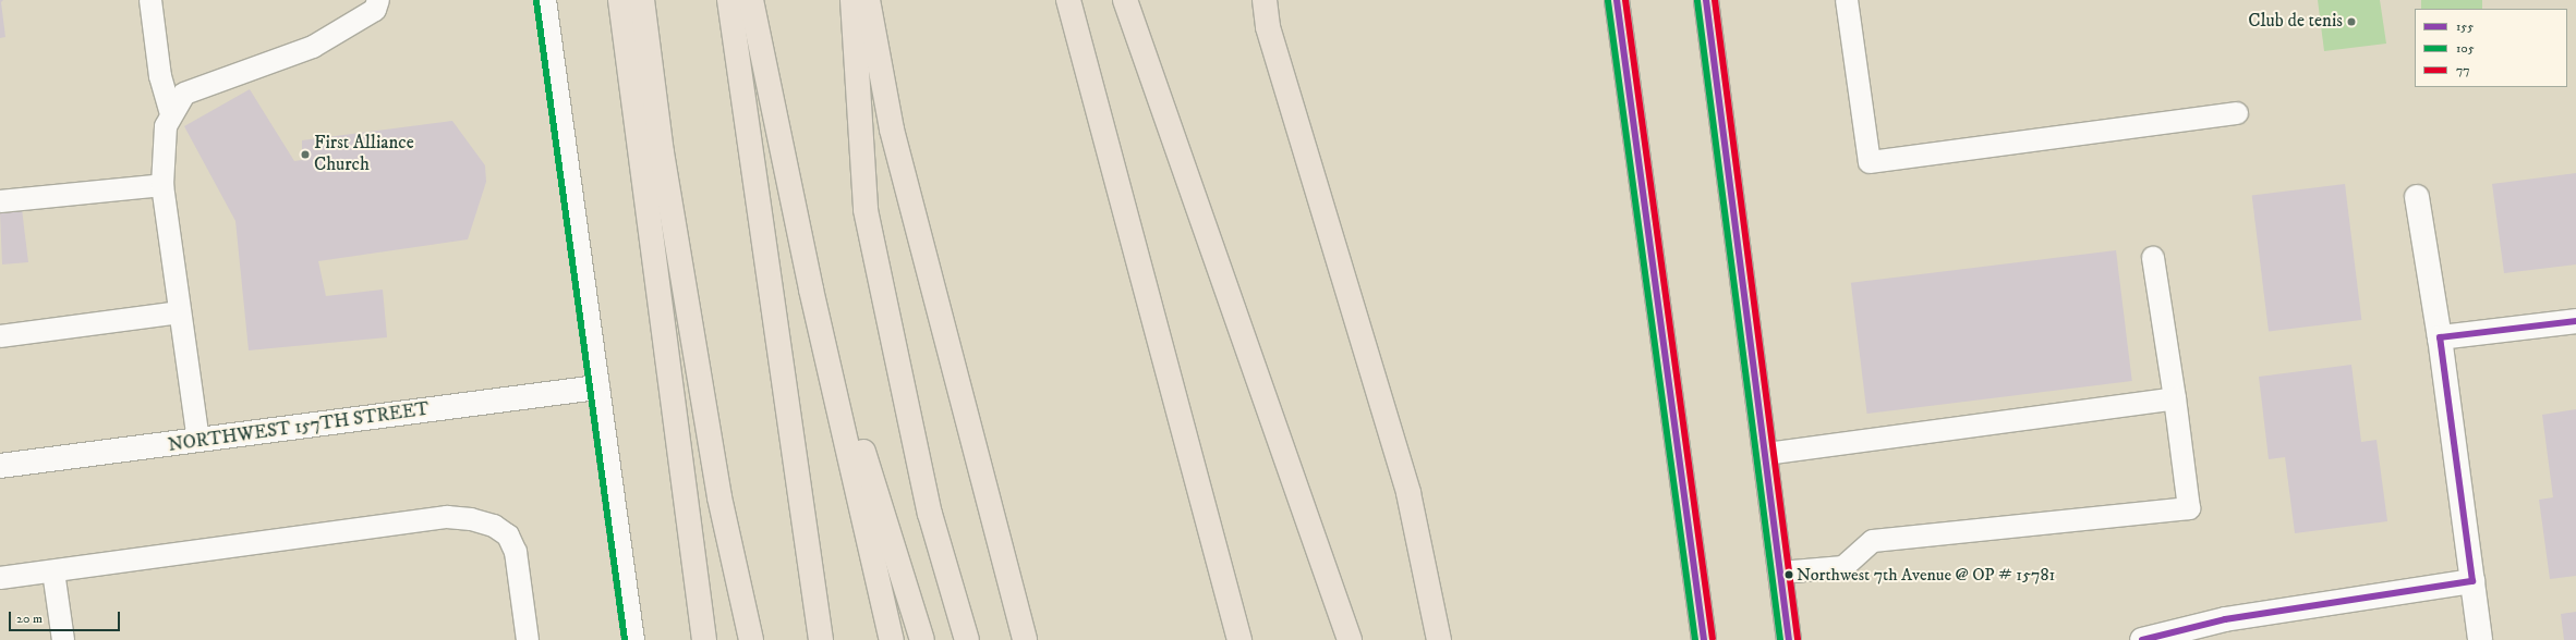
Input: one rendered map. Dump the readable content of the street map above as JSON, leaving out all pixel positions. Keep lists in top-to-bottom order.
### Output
{
  "streets": {
    "street": ["NORTHWEST 157TH STREET"]
  },
  "places": ["Club de tenis", "First Alliance Church", "Northwest 7th Avenue @ OP # 15781"],
  "lines": ["transit line 155", "transit line 77", "transit line 105"],
  "legend": ["155", "105", "77"],
  "scale_bar": "20 m"
}
